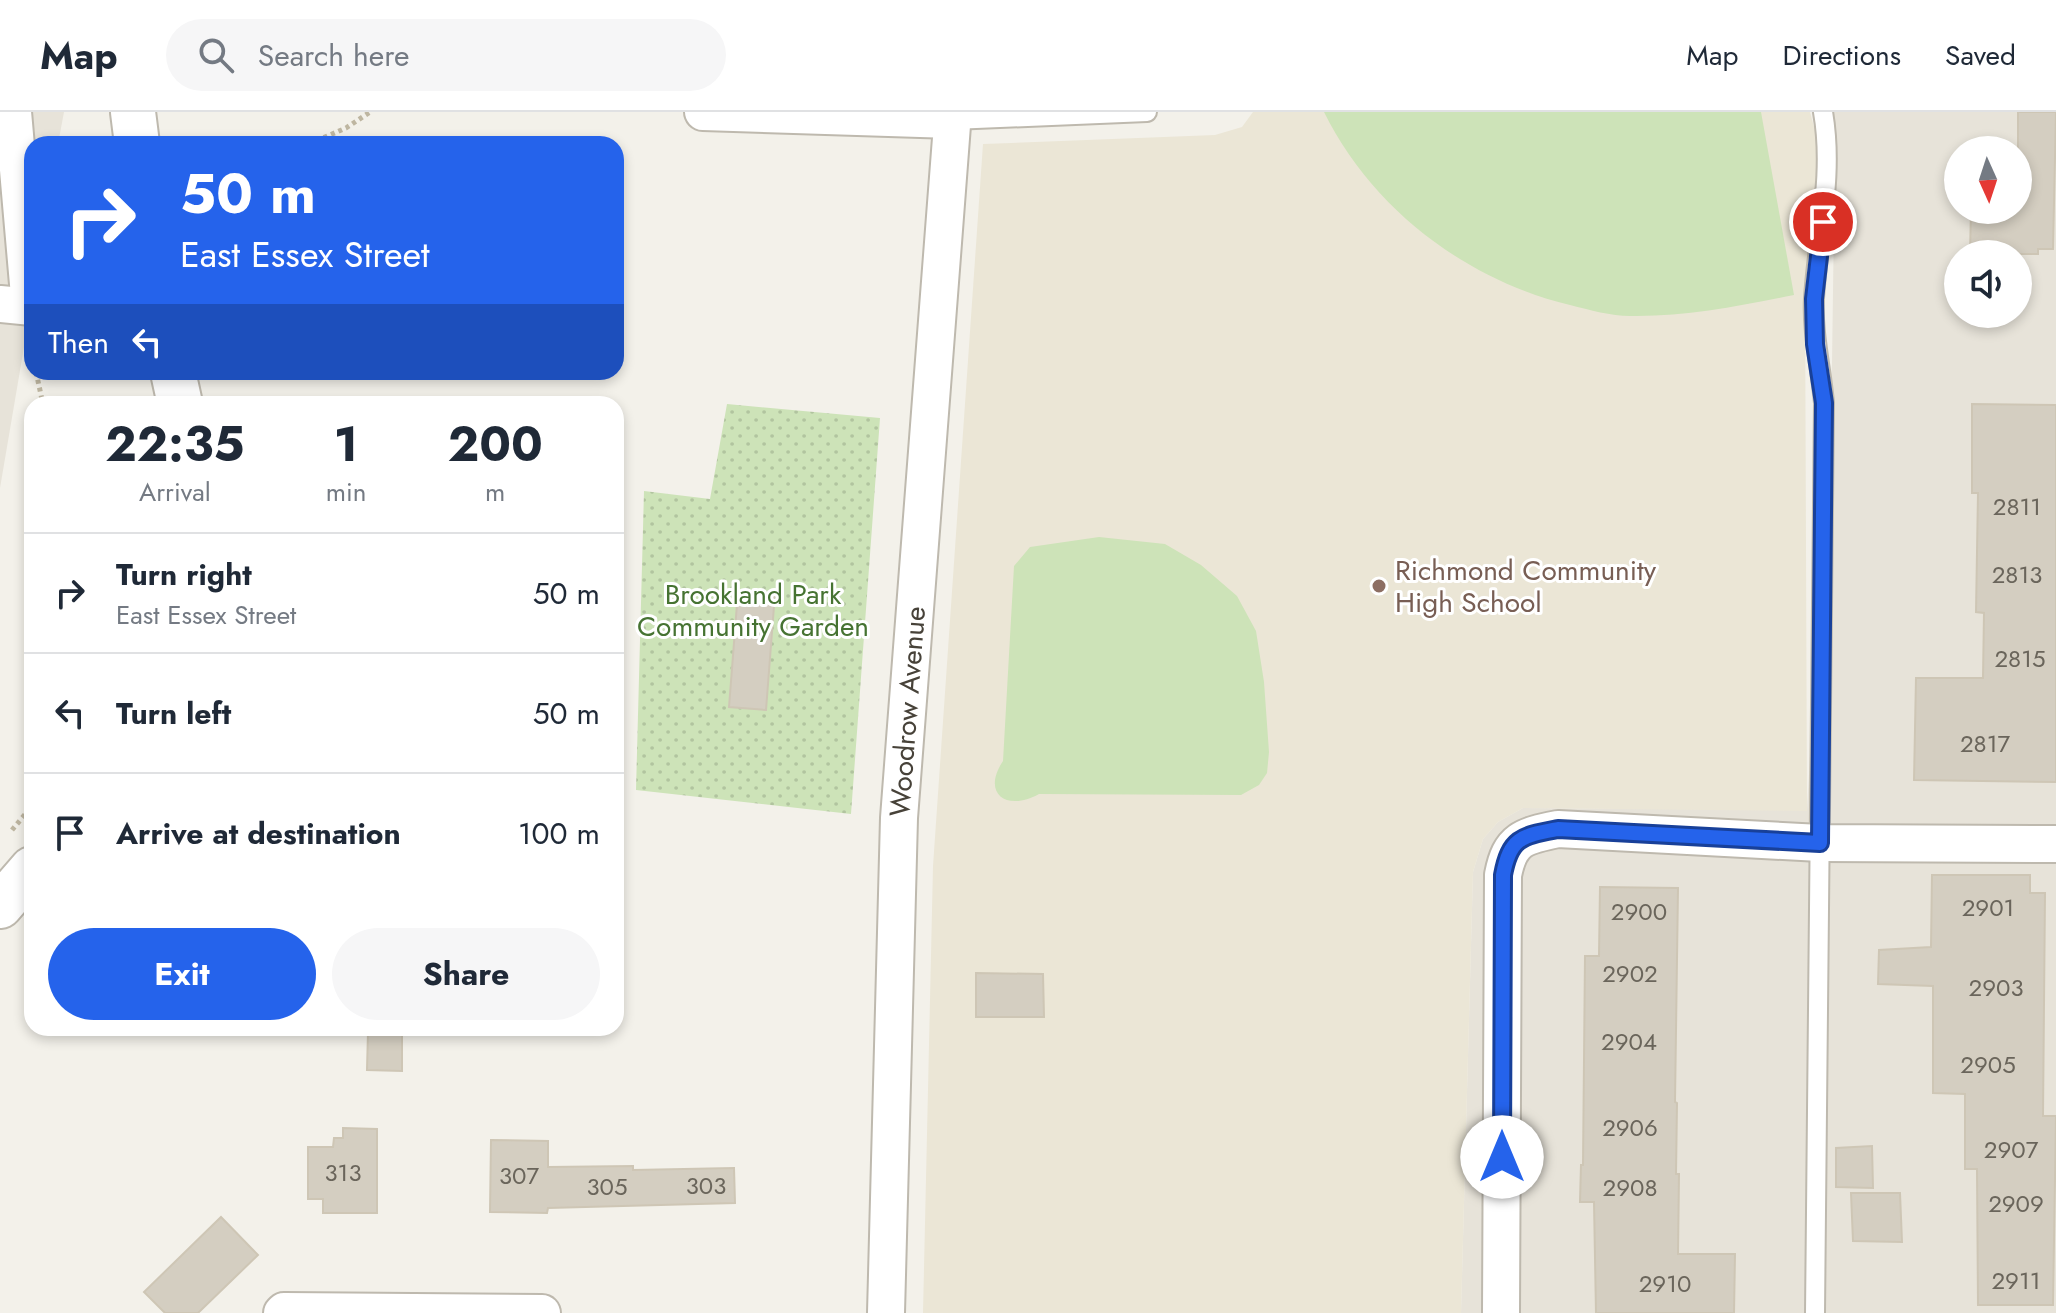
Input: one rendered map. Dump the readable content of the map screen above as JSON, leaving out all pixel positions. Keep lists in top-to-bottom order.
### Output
{
  "streets": {
    "street": ["Woodrow Avenue"]
  },
  "parks": ["Brookland Park Community Garden"],
  "places": ["Richmond Community High School"],
  "house_numbers": [
    "2811",
    "2813",
    "2815",
    "2817",
    "2901",
    "2900",
    "2902",
    "2903",
    "2904",
    "2905",
    "2906",
    "2907",
    "313",
    "307",
    "303",
    "305",
    "2908",
    "2909",
    "2911",
    "2910"
  ],
  "north": "bottom",
  "page": {
    "header": "Map",
    "search": "Search here",
    "nav": ["Map", "Directions", "Saved"],
    "turn": ["50 m", "East Essex Street"],
    "then": "Then",
    "eta": [
      "22:35",
      "Arrival",
      "1",
      "min",
      "200",
      "m"
    ],
    "list": [
      {
        "name": "Turn right",
        "note": "East Essex Street",
        "value": "50 m"
      },
      {
        "name": "Turn left",
        "value": "50 m"
      },
      {
        "name": "Arrive at destination",
        "value": "100 m"
      }
    ],
    "buttons": ["Exit", "Share"]
  }
}
